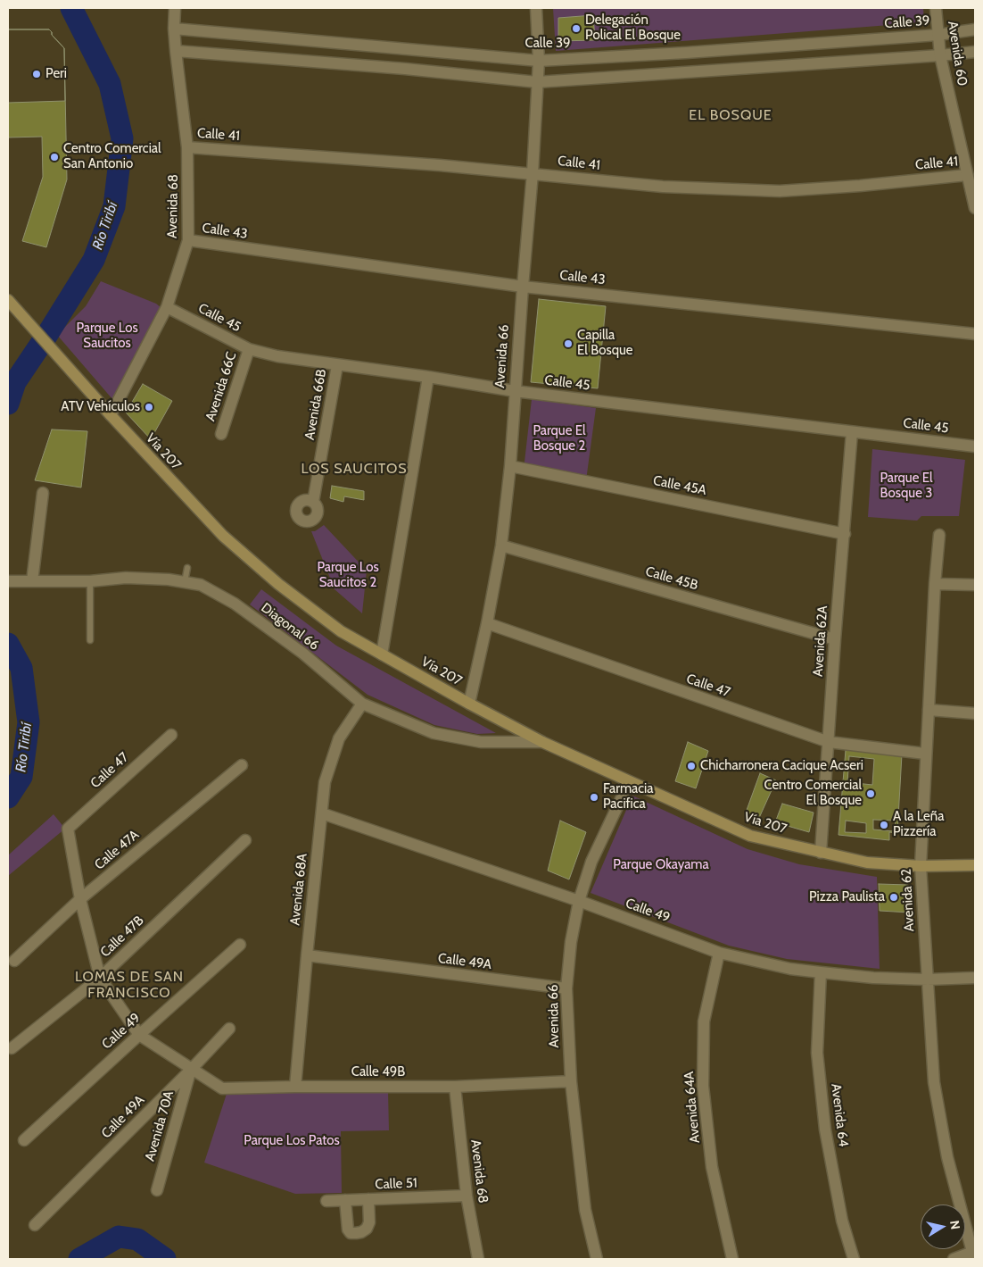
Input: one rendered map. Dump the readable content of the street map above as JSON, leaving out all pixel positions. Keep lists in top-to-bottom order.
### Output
{
  "streets": {
    "main road": ["Vía 207"],
    "street": [
      "Calle 39",
      "Avenida 60",
      "Calle 41",
      "Avenida 68",
      "Calle 43",
      "Calle 45",
      "Avenida 66",
      "Avenida 66C",
      "Avenida 66B",
      "Calle 45A",
      "Calle 45B",
      "Diagonal 66",
      "Avenida 62A",
      "Calle 47",
      "Calle 47A",
      "Avenida 68A",
      "Avenida 62",
      "Calle 49",
      "Calle 47B",
      "Calle 49A",
      "Calle 49B",
      "Avenida 64A",
      "Avenida 64",
      "Avenida 70A",
      "Calle 51"
    ]
  },
  "crossings": [
    ["Calle 39", "Avenida 60"],
    ["Calle 39", "Avenida 68"],
    ["Calle 39", "Avenida 66"],
    ["Avenida 60", "Calle 41"],
    ["Calle 41", "Avenida 68"],
    ["Calle 41", "Avenida 66"],
    ["Avenida 68", "Calle 43"],
    ["Avenida 68", "Calle 45"],
    ["Avenida 68", "Vía 207"],
    ["Avenida 68", "Calle 49B"],
    ["Avenida 68", "Calle 51"],
    ["Calle 43", "Avenida 66"],
    ["Calle 45", "Avenida 66"],
    ["Calle 45", "Avenida 66C"],
    ["Calle 45", "Avenida 66B"],
    ["Calle 45", "Avenida 62A"],
    ["Avenida 66", "Vía 207"],
    ["Avenida 66", "Calle 45A"],
    ["Avenida 66", "Calle 45B"],
    ["Avenida 66", "Calle 47"],
    ["Avenida 66", "Calle 49"],
    ["Avenida 66", "Calle 49A"],
    ["Avenida 66", "Calle 49B"],
    ["Vía 207", "Diagonal 66"],
    ["Vía 207", "Avenida 62A"],
    ["Vía 207", "Avenida 62"],
    ["Calle 45A", "Avenida 62A"],
    ["Calle 45B", "Avenida 62A"],
    ["Diagonal 66", "Avenida 68A"],
    ["Avenida 62A", "Calle 47"],
    ["Calle 47", "Calle 47A"],
    ["Calle 47", "Avenida 62"],
    ["Avenida 68A", "Calle 49"],
    ["Avenida 68A", "Calle 49A"],
    ["Avenida 68A", "Calle 49B"],
    ["Avenida 62", "Calle 49"],
    ["Calle 49", "Calle 49B"],
    ["Calle 49", "Avenida 64A"],
    ["Calle 49", "Avenida 64"],
    ["Calle 49A", "Calle 49B"],
    ["Calle 49A", "Avenida 70A"],
    ["Calle 49B", "Avenida 70A"]
  ],
  "districts": ["EL BOSQUE", "LOS SAUCITOS", "LOMAS DE SAN FRANCISCO"],
  "water": ["Río Tiribí"],
  "parks": [
    "Parque Los Saucitos",
    "Parque El Bosque 2",
    "Parque El Bosque 3",
    "Parque Los Saucitos 2",
    "Parque Okayama",
    "Parque Los Patos"
  ],
  "places": [
    "Delegación Polical El Bosque",
    "Peri",
    "Centro Comercial San Antonio",
    "Capilla El Bosque",
    "ATV Vehículos",
    "Chicharronera Cacique Acseri",
    "Centro Comercial El Bosque",
    "Farmacia Pacifica",
    "A la Leña Pizzería",
    "Pizza Paulista"
  ],
  "north": "right"
}
